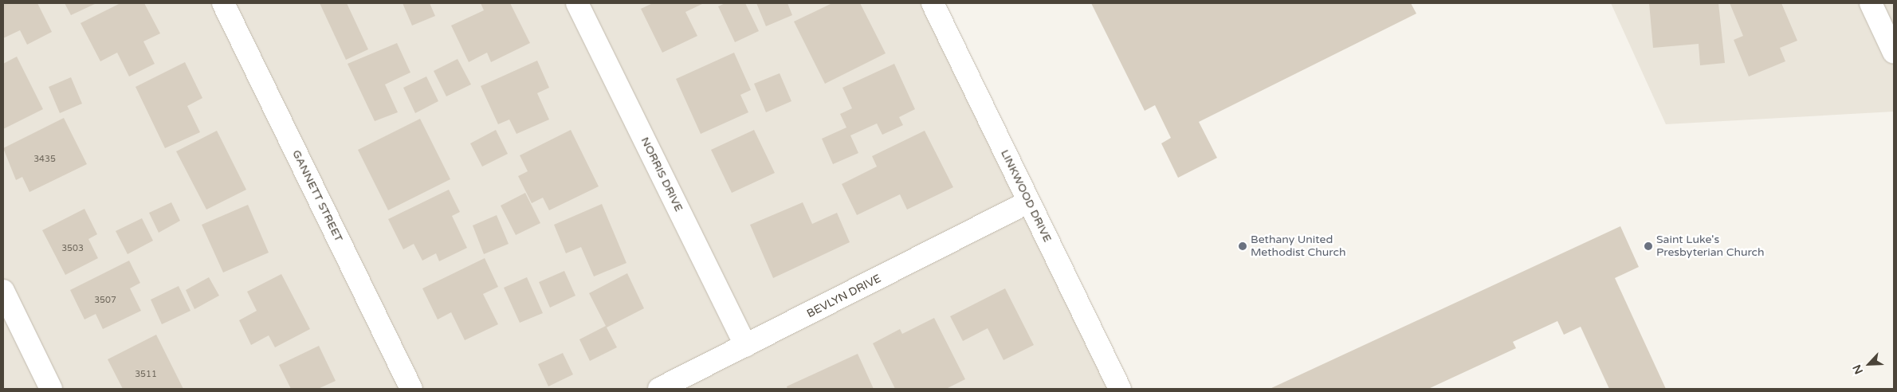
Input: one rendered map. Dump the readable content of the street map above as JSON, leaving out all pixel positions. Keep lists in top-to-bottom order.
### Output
{
  "streets": {
    "street": [
      "NORRIS DRIVE",
      "GANNETT STREET",
      "LINKWOOD DRIVE",
      "BEVLYN DRIVE"
    ]
  },
  "crossings": [
    ["NORRIS DRIVE", "BEVLYN DRIVE"],
    ["LINKWOOD DRIVE", "BEVLYN DRIVE"]
  ],
  "places": ["Bethany United Methodist Church", "Saint Luke's Presbyterian Church"],
  "house_numbers": [
    "3435",
    "3503",
    "3507",
    "3511"
  ],
  "north": "bottom left"
}
